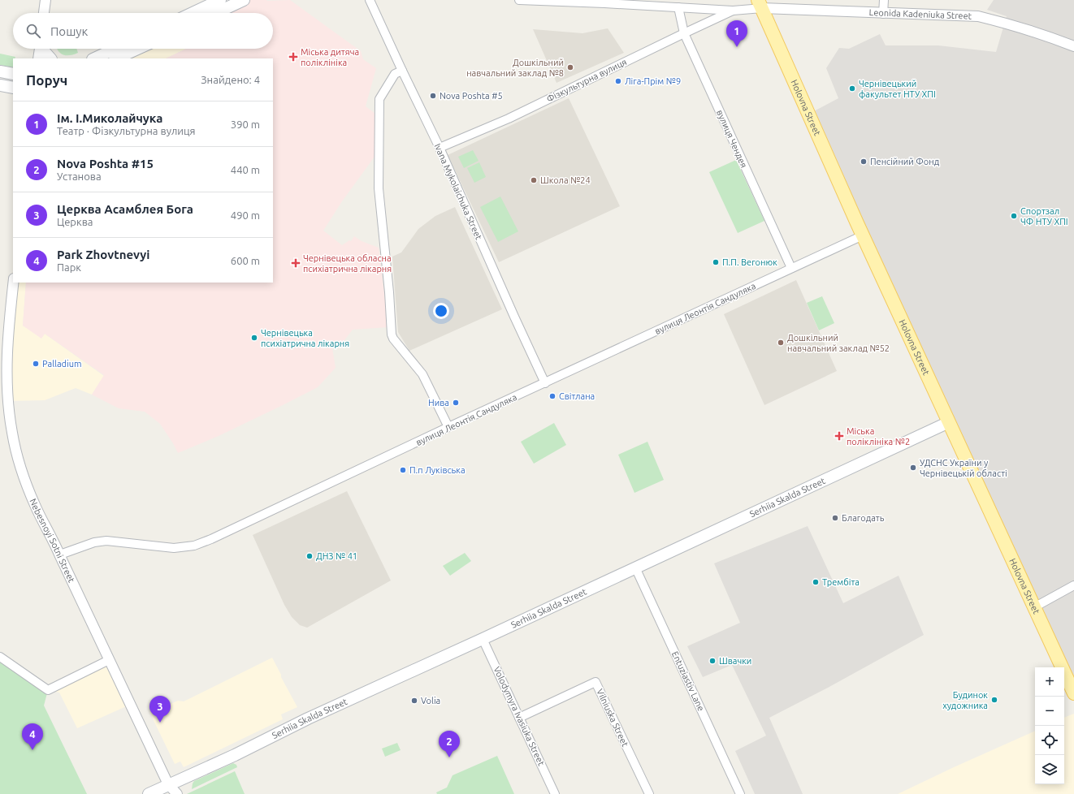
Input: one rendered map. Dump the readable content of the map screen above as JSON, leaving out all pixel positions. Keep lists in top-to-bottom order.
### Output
{
  "streets": {
    "main road": ["Holovna Street", "Serhiia Skalda Street"],
    "street": [
      "Leonida Kadeniuka Street",
      "Фізкультурна вулиця",
      "вулиця Чендея",
      "Ivana Mykolaichuka Street",
      "вулиця Леонтія Сандуляка",
      "Nebesnoyi Sotni Street",
      "Entuziastiv Lane",
      "Volodymyra Ivasiuka Street",
      "Vilniuska Street"
    ]
  },
  "crossings": [
    ["Leonida Kadeniuka Street", "Holovna Street"],
    ["Фізкультурна вулиця", "вулиця Чендея"],
    ["Фізкультурна вулиця", "Ivana Mykolaichuka Street"],
    ["Holovna Street", "вулиця Леонтія Сандуляка"],
    ["Holovna Street", "Serhiia Skalda Street"],
    ["вулиця Чендея", "вулиця Леонтія Сандуляка"],
    ["Ivana Mykolaichuka Street", "вулиця Леонтія Сандуляка"],
    ["вулиця Леонтія Сандуляка", "Nebesnoyi Sotni Street"],
    ["Serhiia Skalda Street", "Nebesnoyi Sotni Street"],
    ["Serhiia Skalda Street", "Entuziastiv Lane"],
    ["Serhiia Skalda Street", "Volodymyra Ivasiuka Street"],
    ["Volodymyra Ivasiuka Street", "Vilniuska Street"]
  ],
  "places": {
    "health": ["Міська дитяча поліклініка", "Чернівецька обласна психіатрична лікарня", "Міська поліклініка №2"],
    "other": [
      "Дошкільний навчальний заклад №8",
      "Ліга-Прім №9",
      "Чернівецький факультет НТУ ХПІ",
      "Nova Poshta #5",
      "Пенсійний Фонд",
      "Школа №24",
      "Спортзал ЧФ НТУ ХПІ",
      "П.П. Вегонюк",
      "Чернівецька психіатрична лікарня",
      "Дошкільний навчальний заклад №52",
      "Palladium",
      "Світлана",
      "Нива",
      "УДСНС України у Чернівецькій області",
      "П.п Луківська",
      "Благодать",
      "ДНЗ № 41",
      "Трембіта",
      "Швачки",
      "Будинок художника",
      "Volia"
    ]
  },
  "page": {
    "search": "Пошук",
    "pins": [
      "1",
      "3",
      "4",
      "2"
    ],
    "heading": ["Поруч", "Знайдено: 4"],
    "list": [
      {
        "mark": "1",
        "name": "Ім. І.Миколайчука",
        "note": "Театр · Фізкультурна вулиця",
        "value": "390 m"
      },
      {
        "mark": "2",
        "name": "Nova Poshta #15",
        "note": "Установа",
        "value": "440 m"
      },
      {
        "mark": "3",
        "name": "Церква Асамблея Бога",
        "note": "Церква",
        "value": "490 m"
      },
      {
        "mark": "4",
        "name": "Park Zhovtnevyi",
        "note": "Парк",
        "value": "600 m"
      }
    ],
    "map_buttons": ["+", "−"]
  }
}
